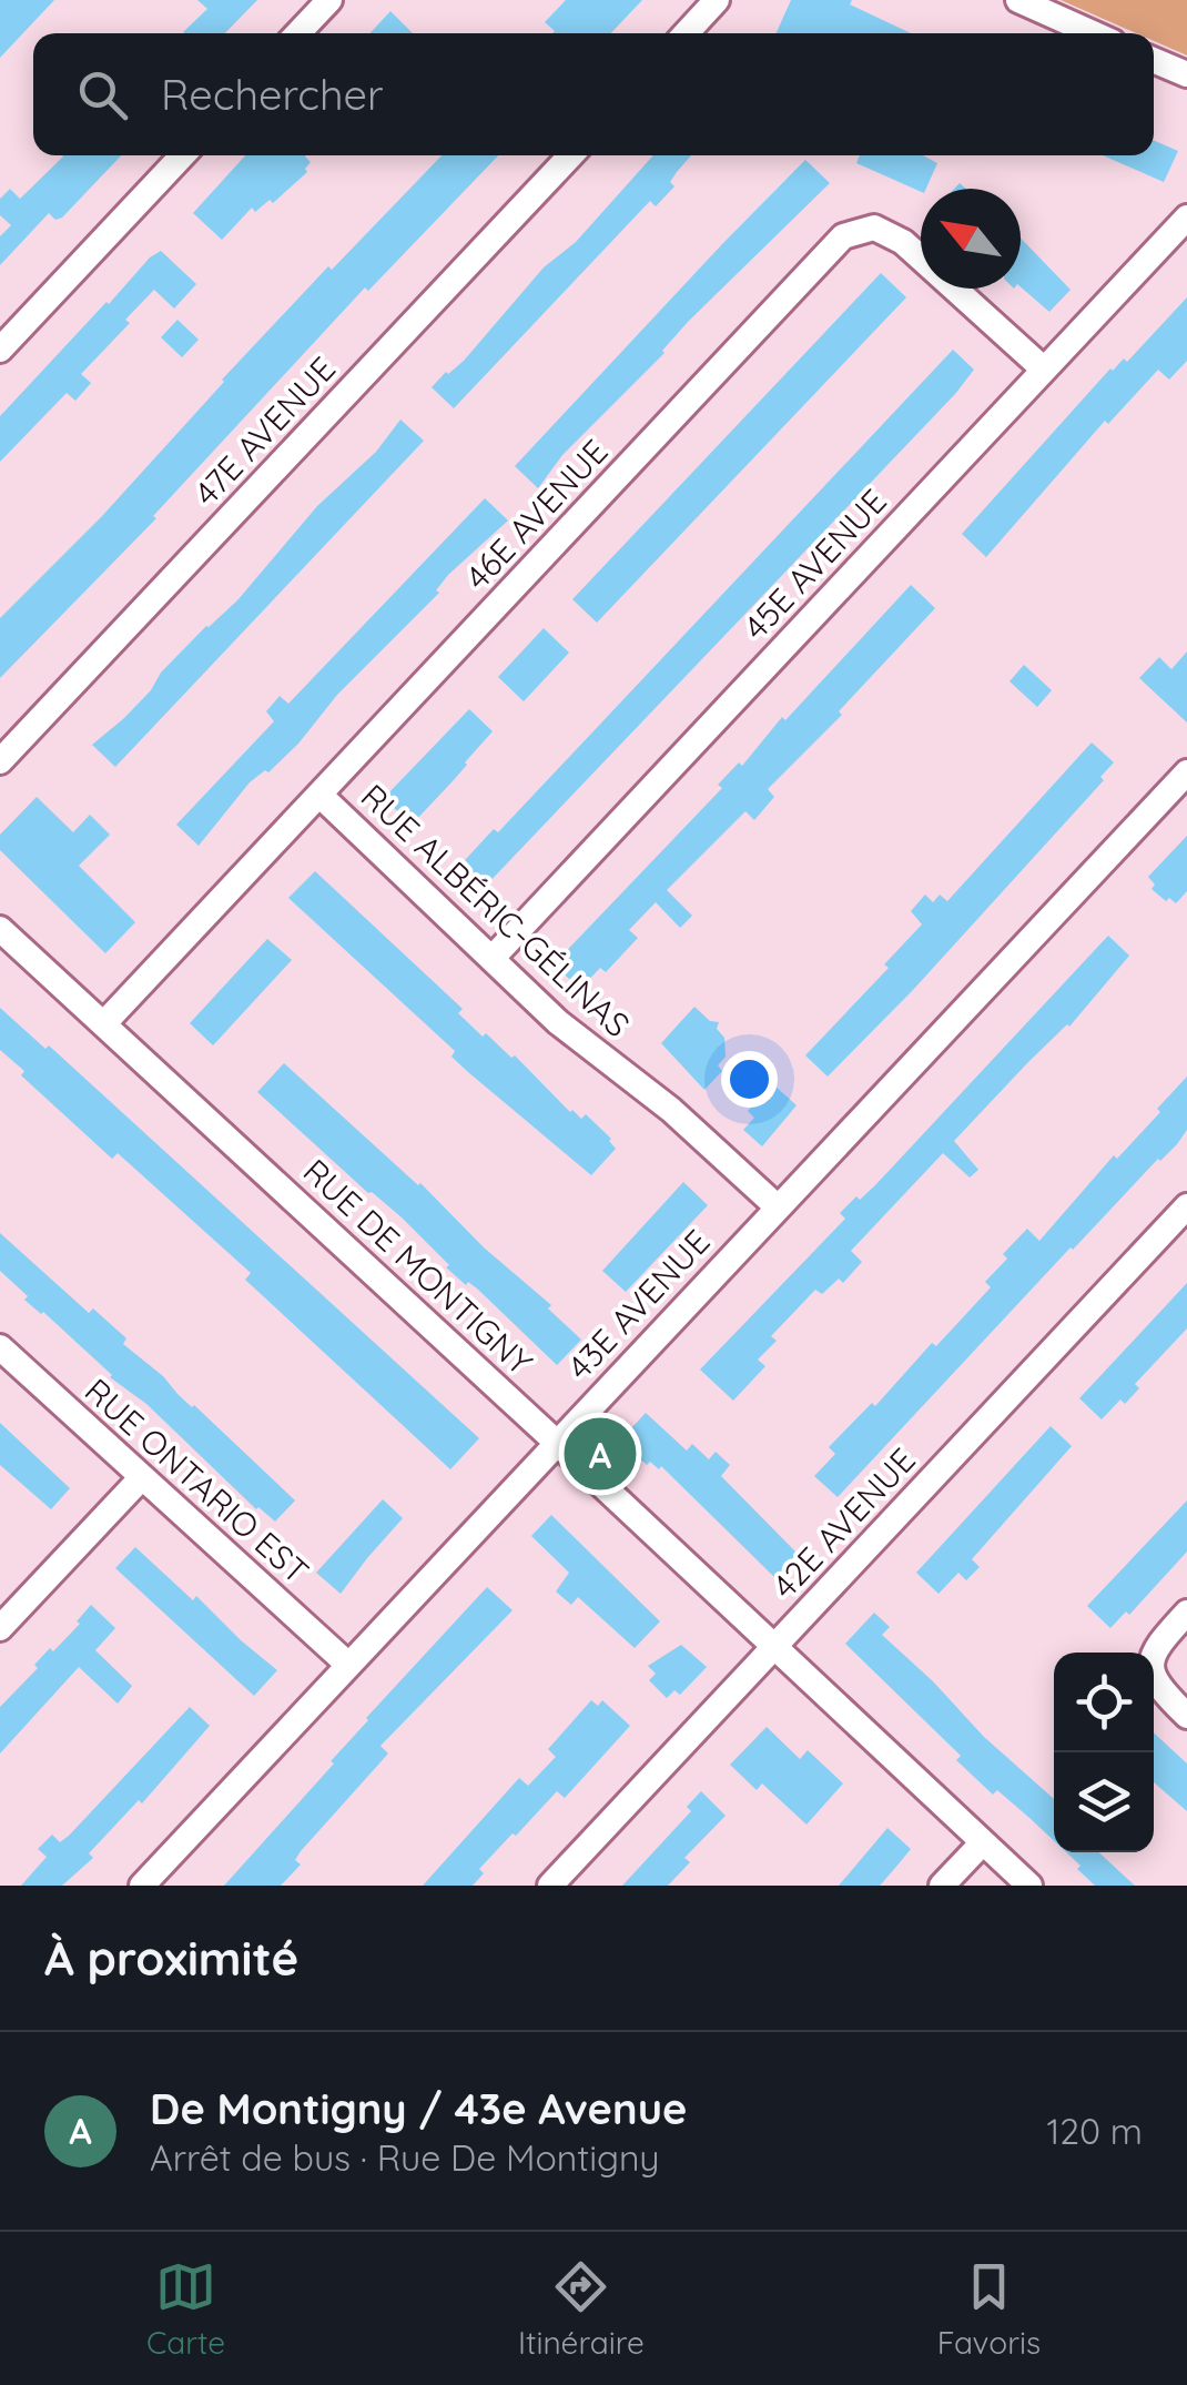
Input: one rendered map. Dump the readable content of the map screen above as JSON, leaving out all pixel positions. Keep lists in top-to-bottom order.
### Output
{
  "streets": {
    "street": [
      "47E AVENUE",
      "46E AVENUE",
      "45E AVENUE",
      "RUE ALBÉRIC-GÉLINAS",
      "RUE DE MONTIGNY",
      "43E AVENUE",
      "RUE ONTARIO EST",
      "42E AVENUE"
    ]
  },
  "crossings": [
    ["46E AVENUE", "45E AVENUE"],
    ["46E AVENUE", "RUE ALBÉRIC-GÉLINAS"],
    ["46E AVENUE", "RUE DE MONTIGNY"],
    ["45E AVENUE", "RUE ALBÉRIC-GÉLINAS"],
    ["RUE ALBÉRIC-GÉLINAS", "43E AVENUE"],
    ["RUE DE MONTIGNY", "43E AVENUE"],
    ["RUE DE MONTIGNY", "42E AVENUE"],
    ["43E AVENUE", "RUE ONTARIO EST"]
  ],
  "north": "top left",
  "page": {
    "search": "Rechercher",
    "pins": "A",
    "heading": "À proximité",
    "list": [
      {
        "mark": "A",
        "name": "De Montigny / 43e Avenue",
        "note": "Arrêt de bus · Rue De Montigny",
        "value": "120 m"
      }
    ],
    "nav": ["Carte", "Itinéraire", "Favoris"]
  }
}
